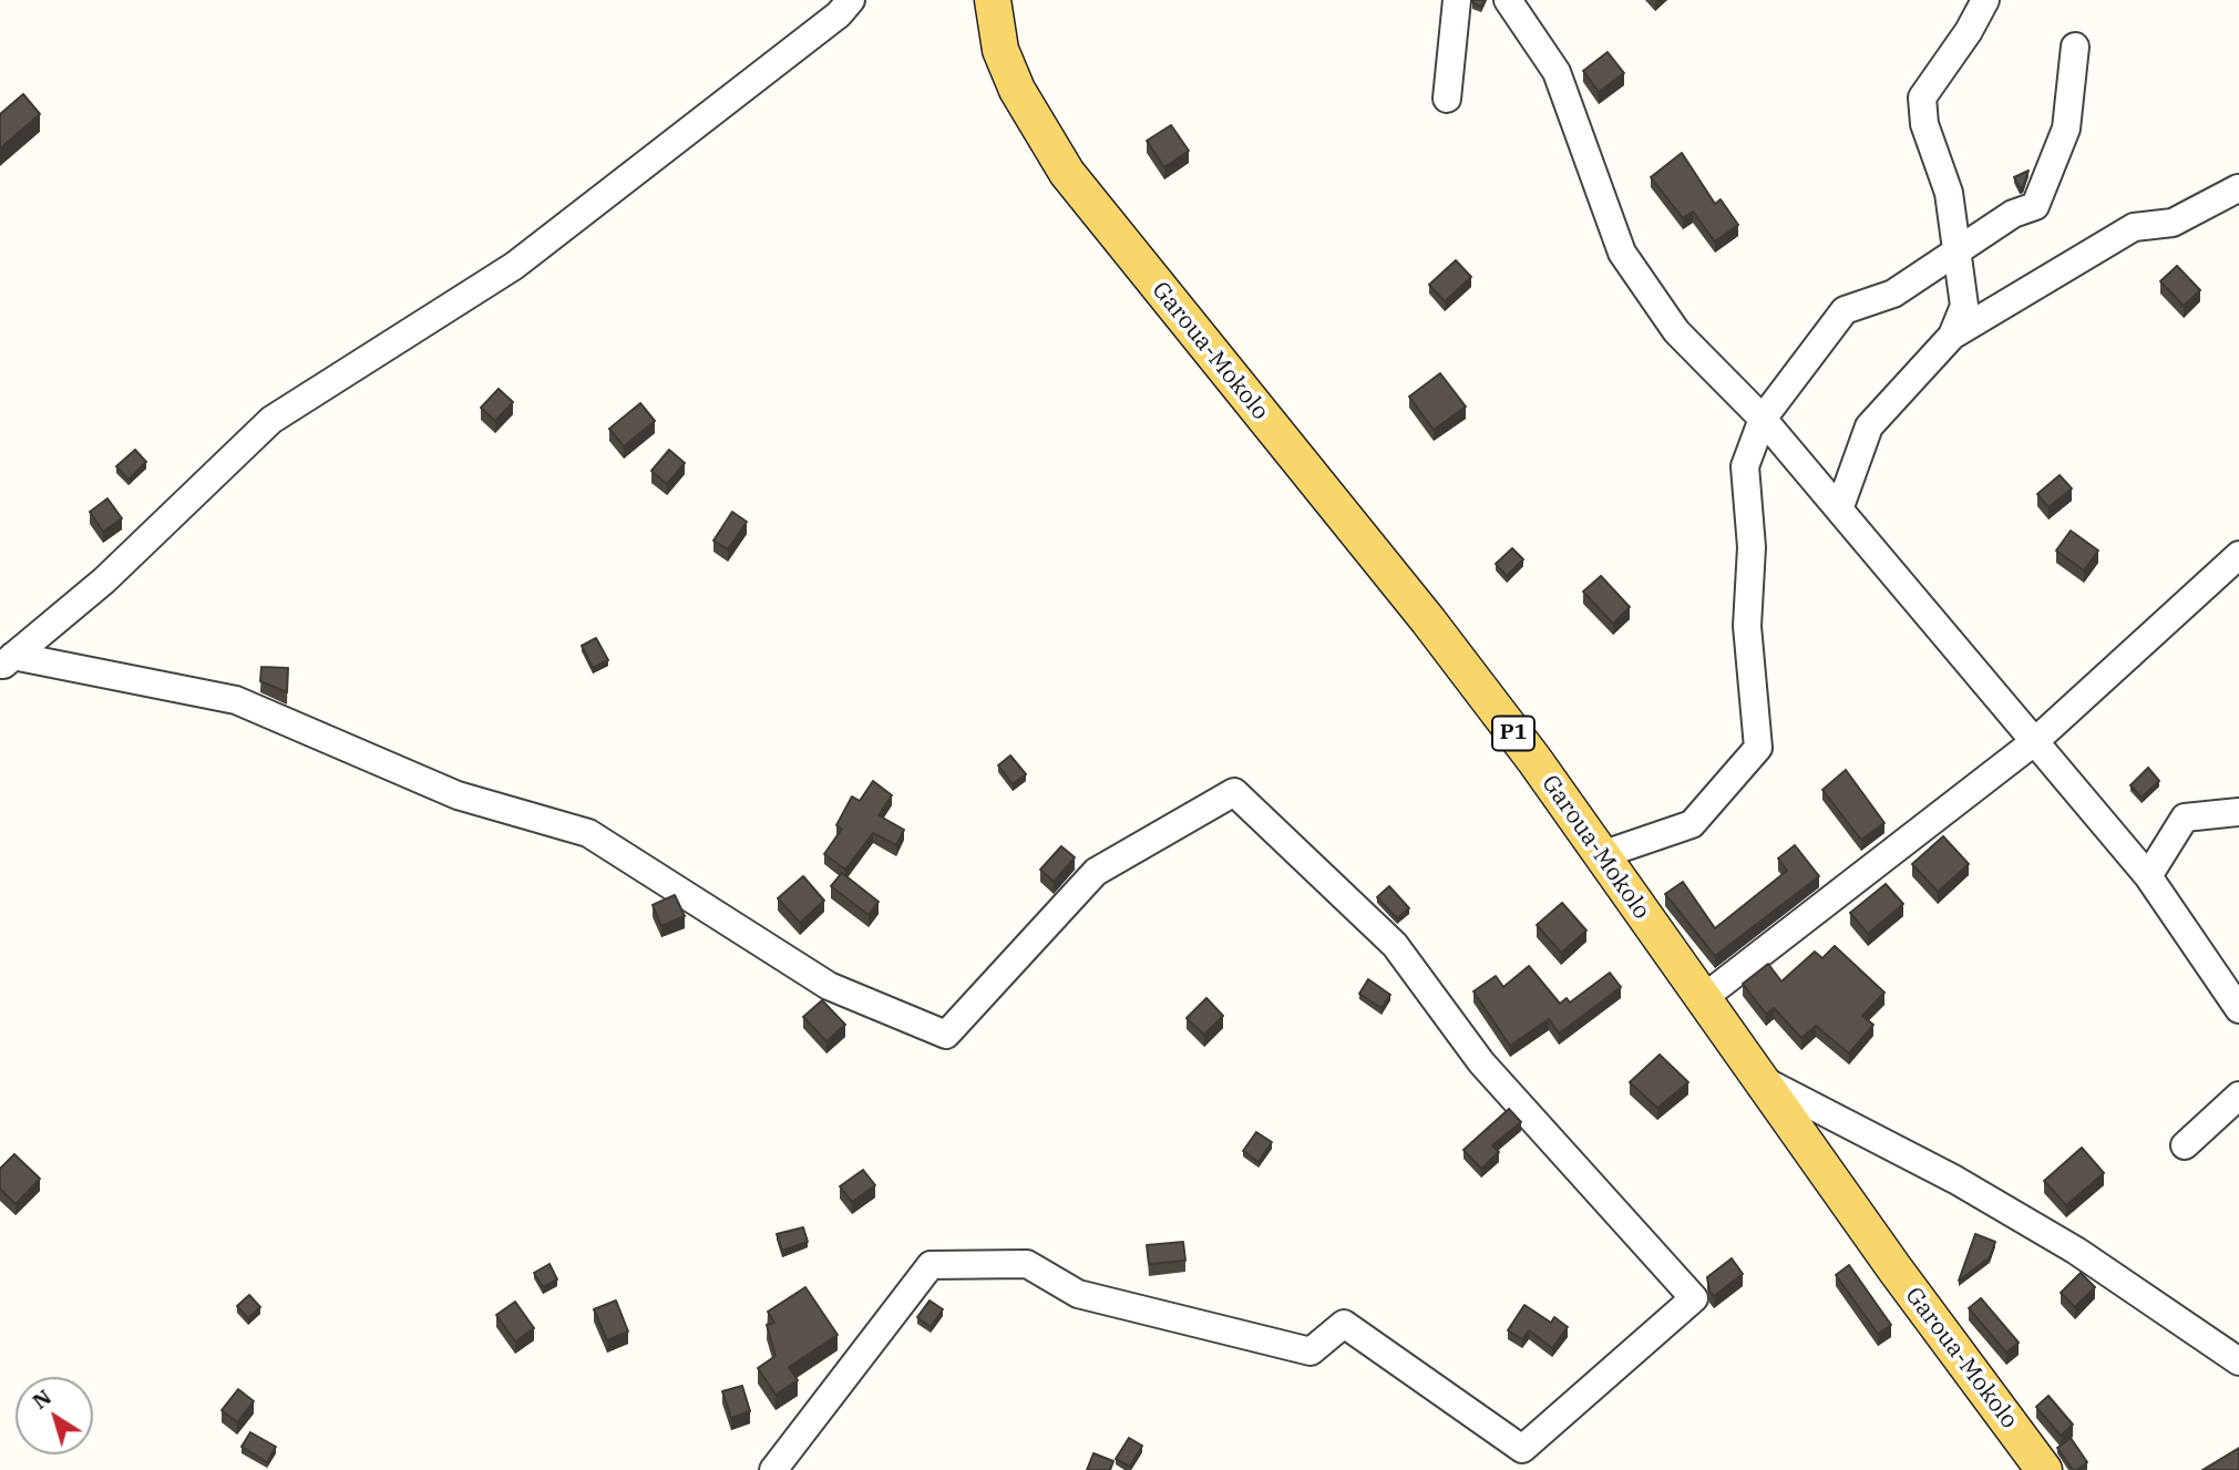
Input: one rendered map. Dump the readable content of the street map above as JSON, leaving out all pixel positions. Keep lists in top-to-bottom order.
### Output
{
  "streets": {
    "main road": ["Garoua-Mokolo", "P1"]
  },
  "north": "top left"
}
